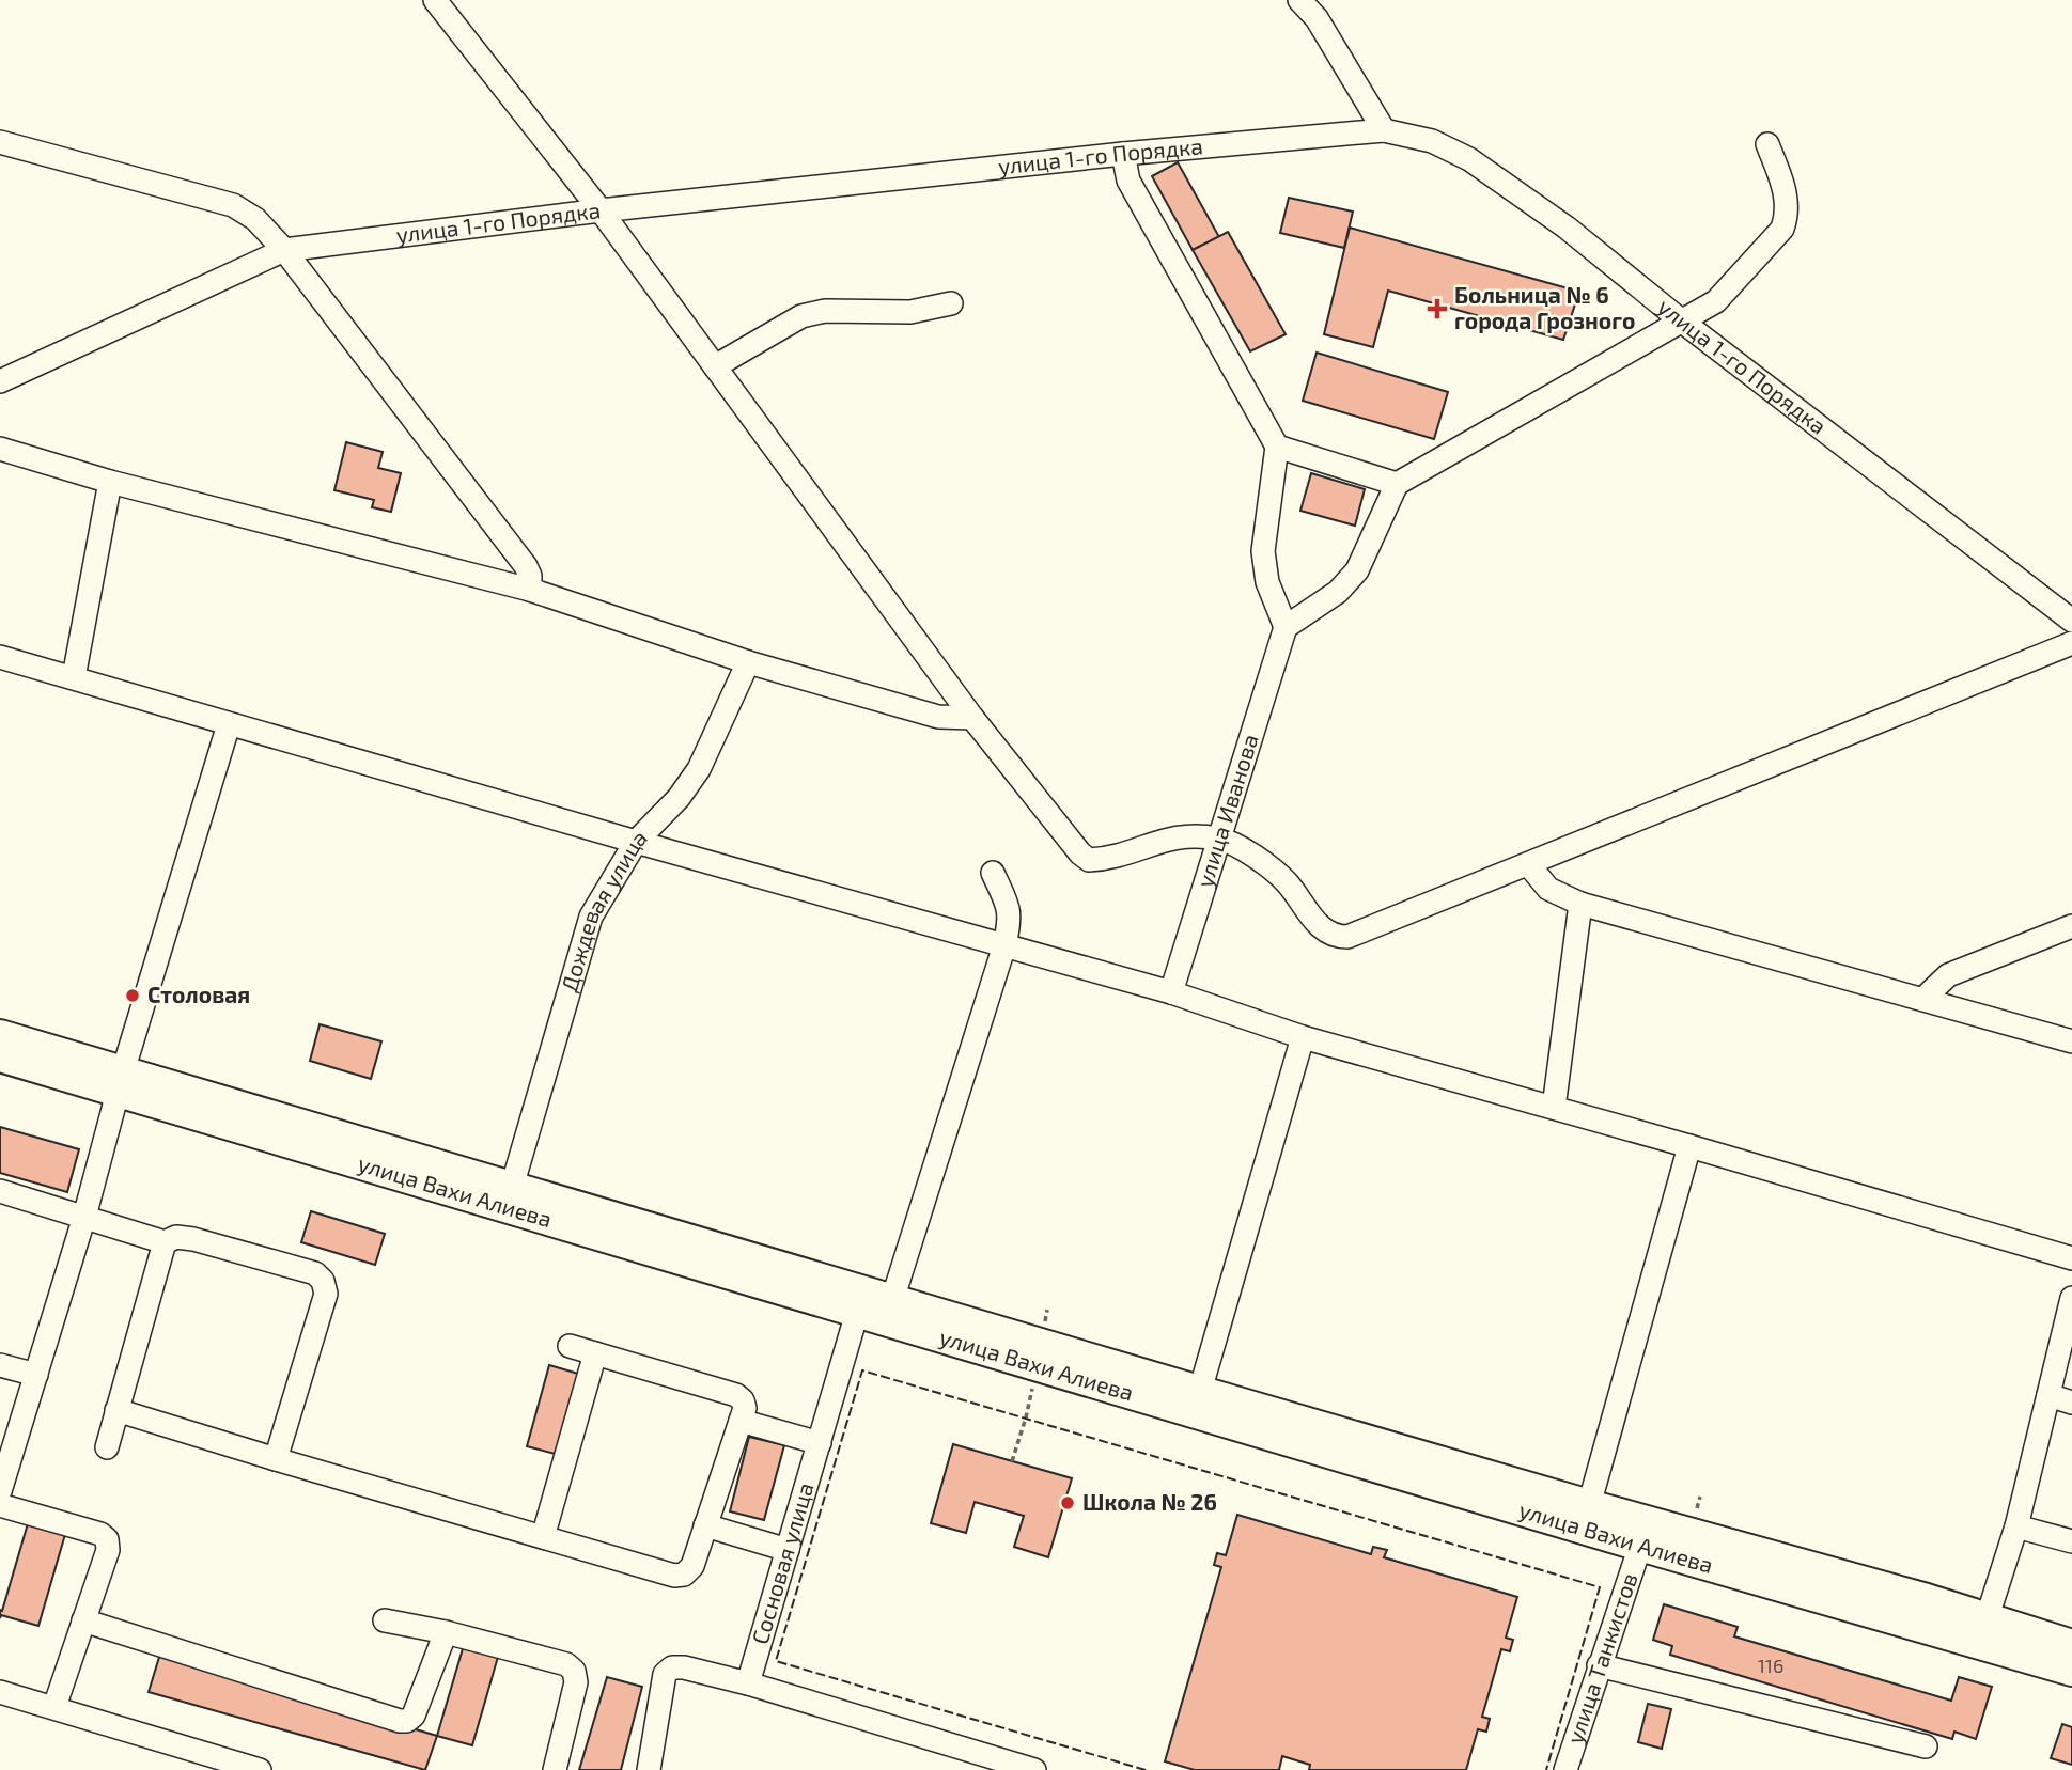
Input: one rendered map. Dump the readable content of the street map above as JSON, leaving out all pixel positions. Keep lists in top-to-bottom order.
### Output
{
  "streets": {
    "main road": ["улица Вахи Алиева"],
    "street": [
      "улица 1-го Порядка",
      "улица Иванова",
      "Дождевая улица",
      "Сосновая улица",
      "улица Танкистов"
    ]
  },
  "crossings": [
    ["Дождевая улица", "улица Вахи Алиева"],
    ["улица Вахи Алиева", "Сосновая улица"],
    ["улица Вахи Алиева", "улица Танкистов"]
  ],
  "places": {
    "health": ["Больница № 6 города Грозного"],
    "other": ["Столовая", "Школа № 26"]
  },
  "house_numbers": ["116"]
}
